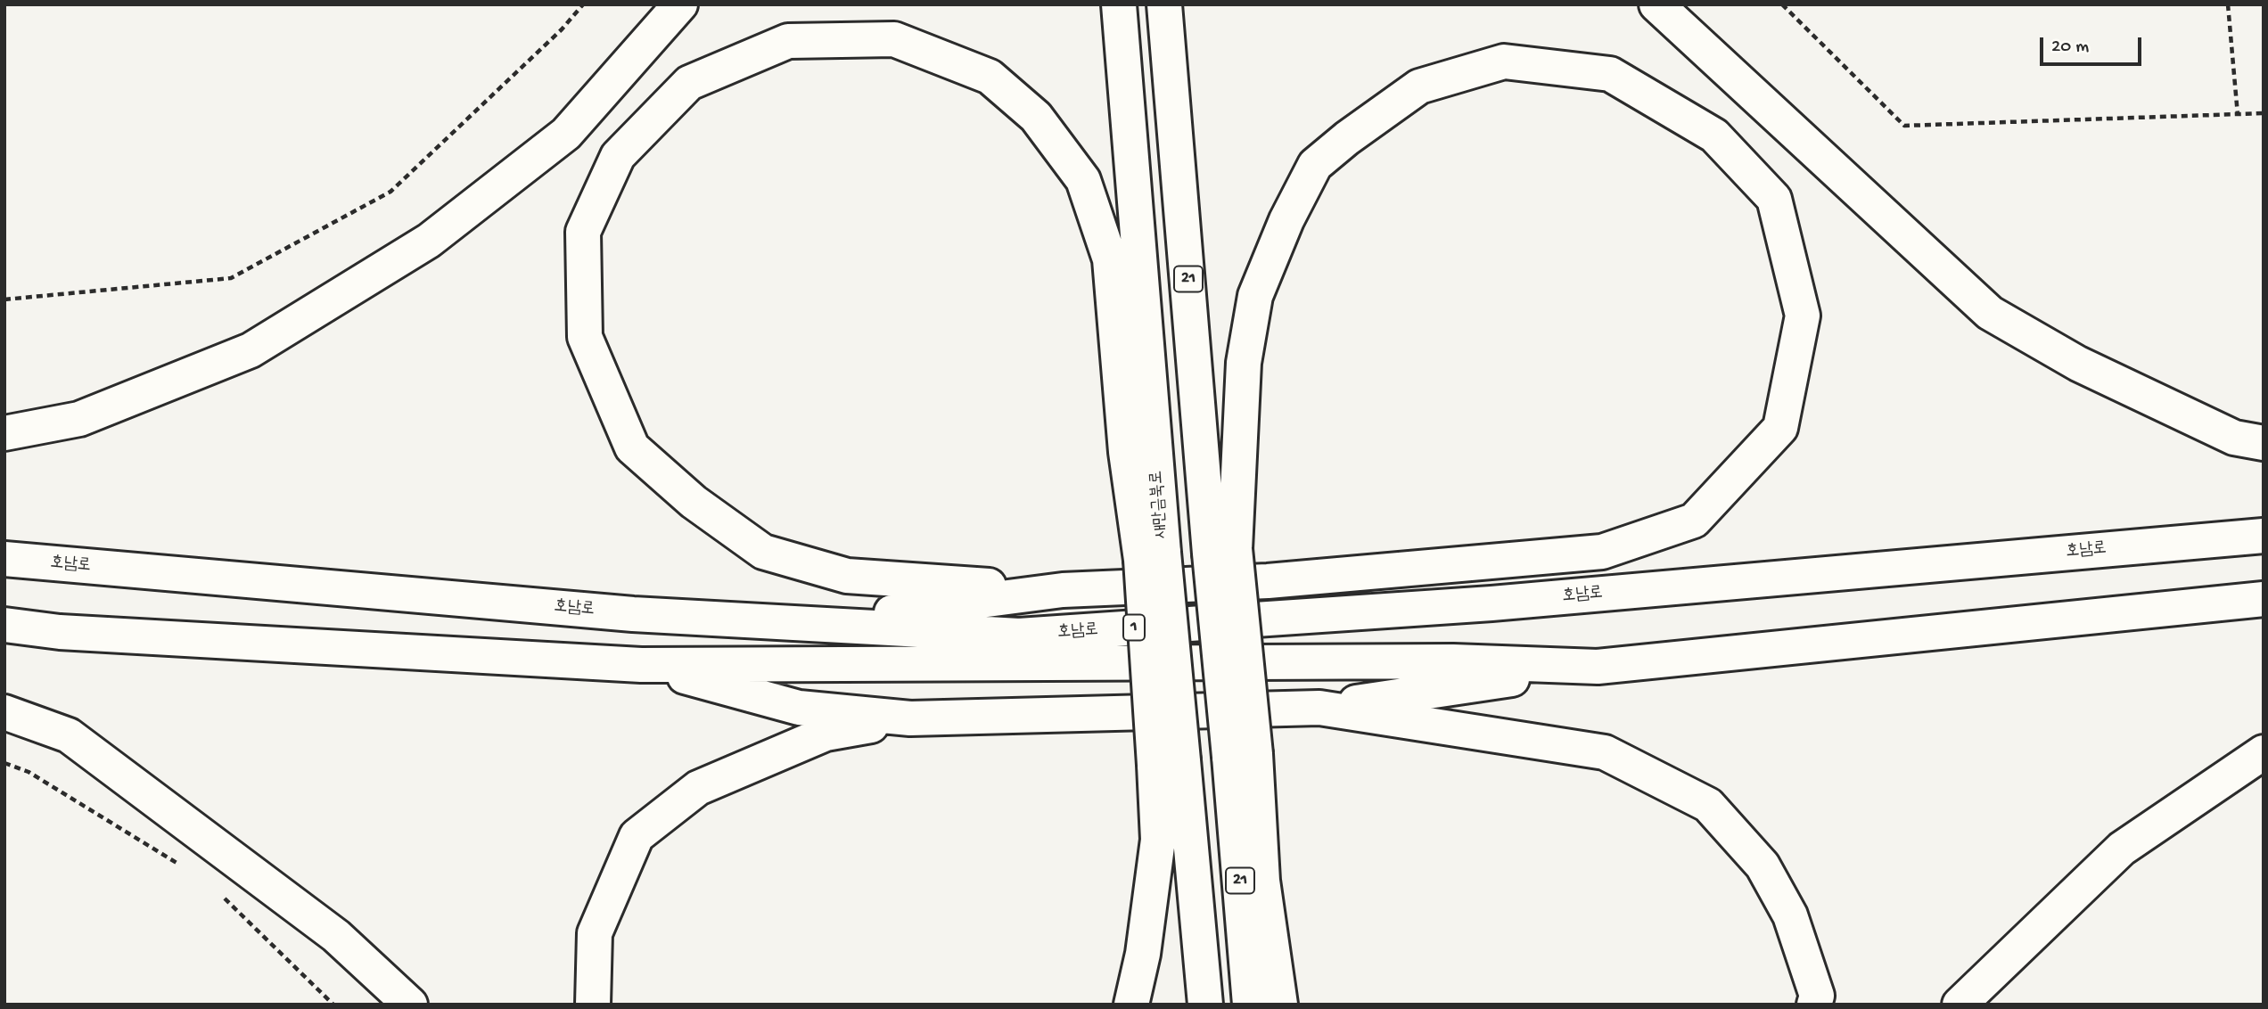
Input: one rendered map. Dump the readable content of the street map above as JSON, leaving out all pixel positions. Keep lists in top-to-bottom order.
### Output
{
  "streets": {
    "highway": [
      "21",
      "새만금북로",
      "호남로",
      "1"
    ]
  },
  "scale_bar": "20 m"
}
